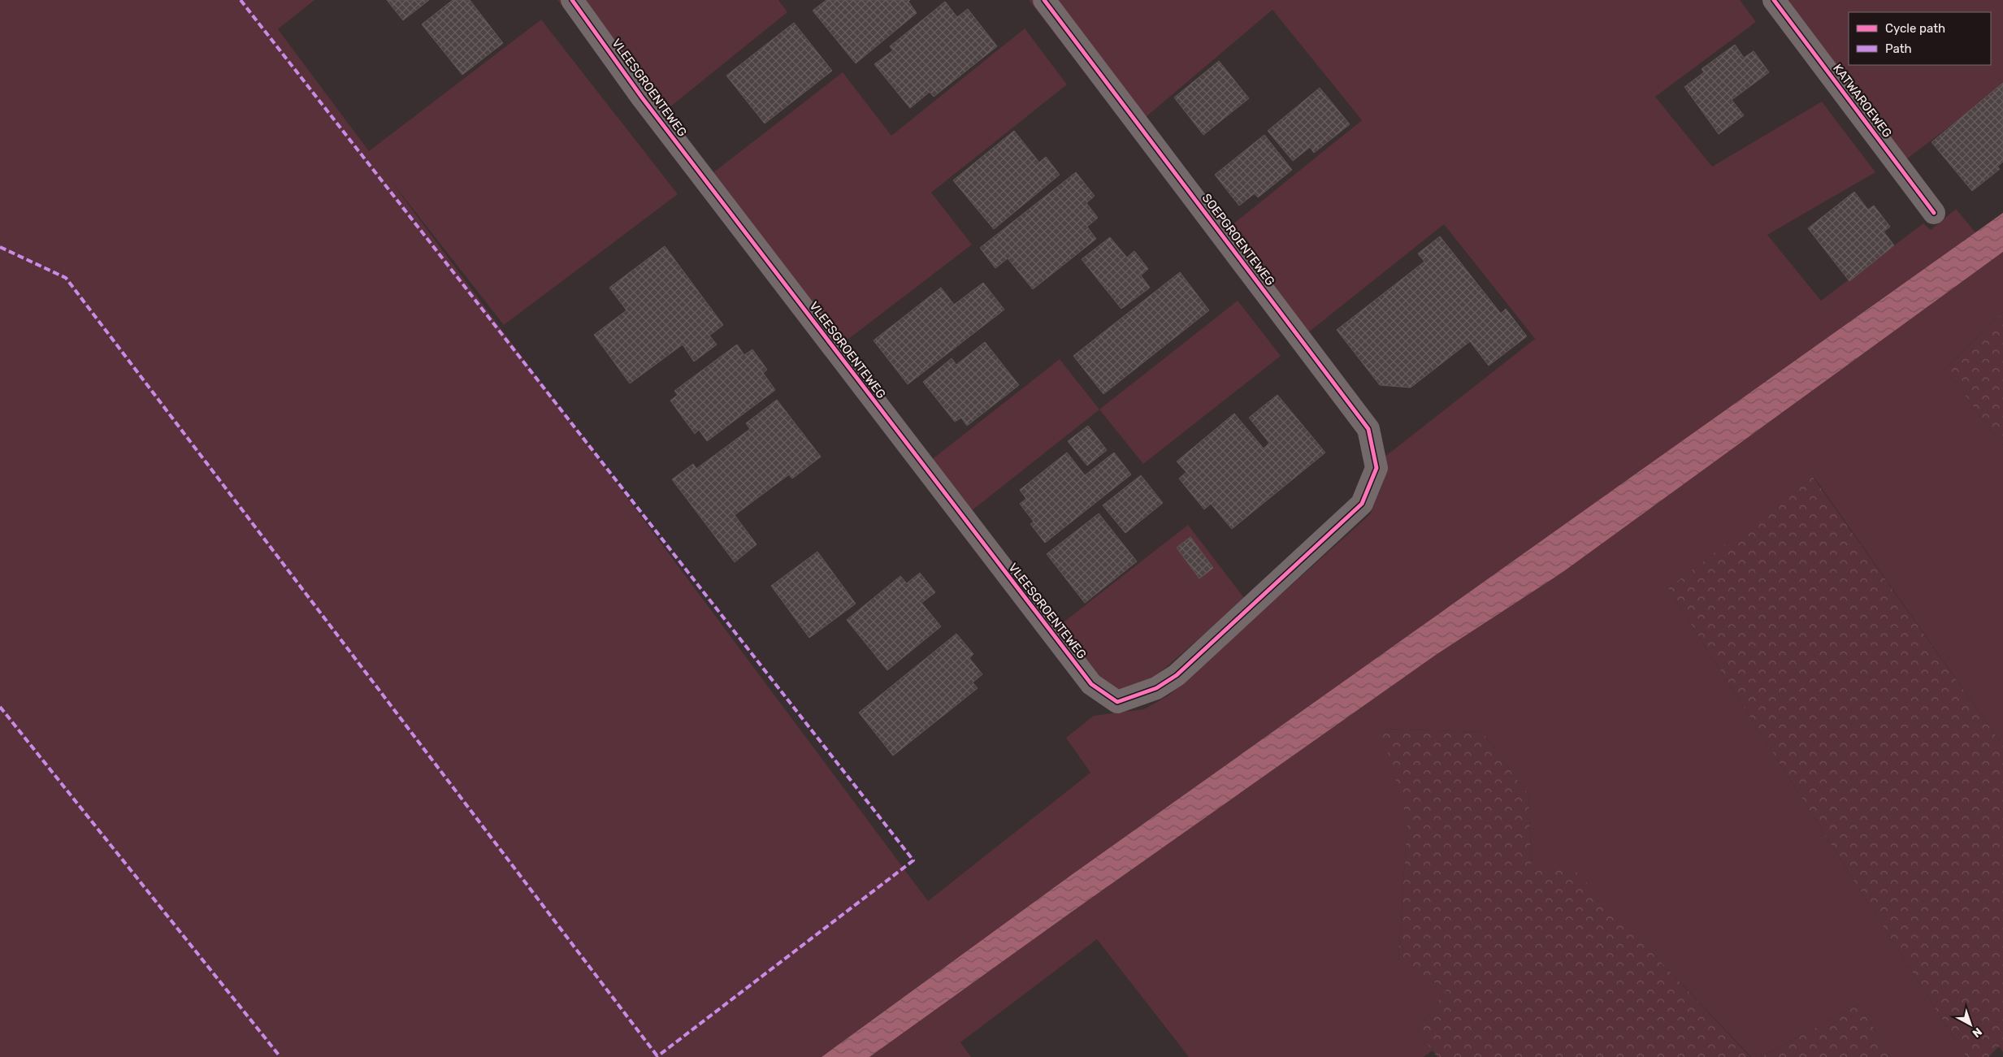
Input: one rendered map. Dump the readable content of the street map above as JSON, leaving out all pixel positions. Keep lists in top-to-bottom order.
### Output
{
  "streets": {
    "street": ["VLEESGROENTEWEG", "KATWAROEWEG", "SOEPGROENTEWEG"]
  },
  "crossings": [
    ["VLEESGROENTEWEG", "SOEPGROENTEWEG"]
  ],
  "legend": ["Cycle path", "Path"],
  "north": "bottom right"
}
